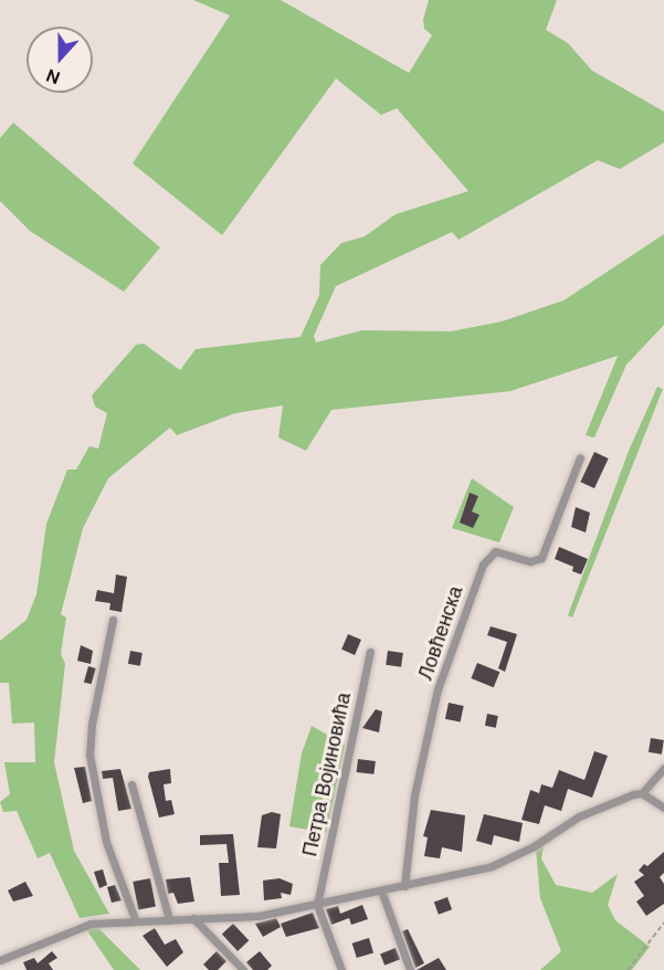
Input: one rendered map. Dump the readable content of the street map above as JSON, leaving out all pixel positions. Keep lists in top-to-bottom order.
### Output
{
  "streets": {
    "street": ["Ловћенска", "Петра Војиновића"]
  },
  "north": "bottom"
}
